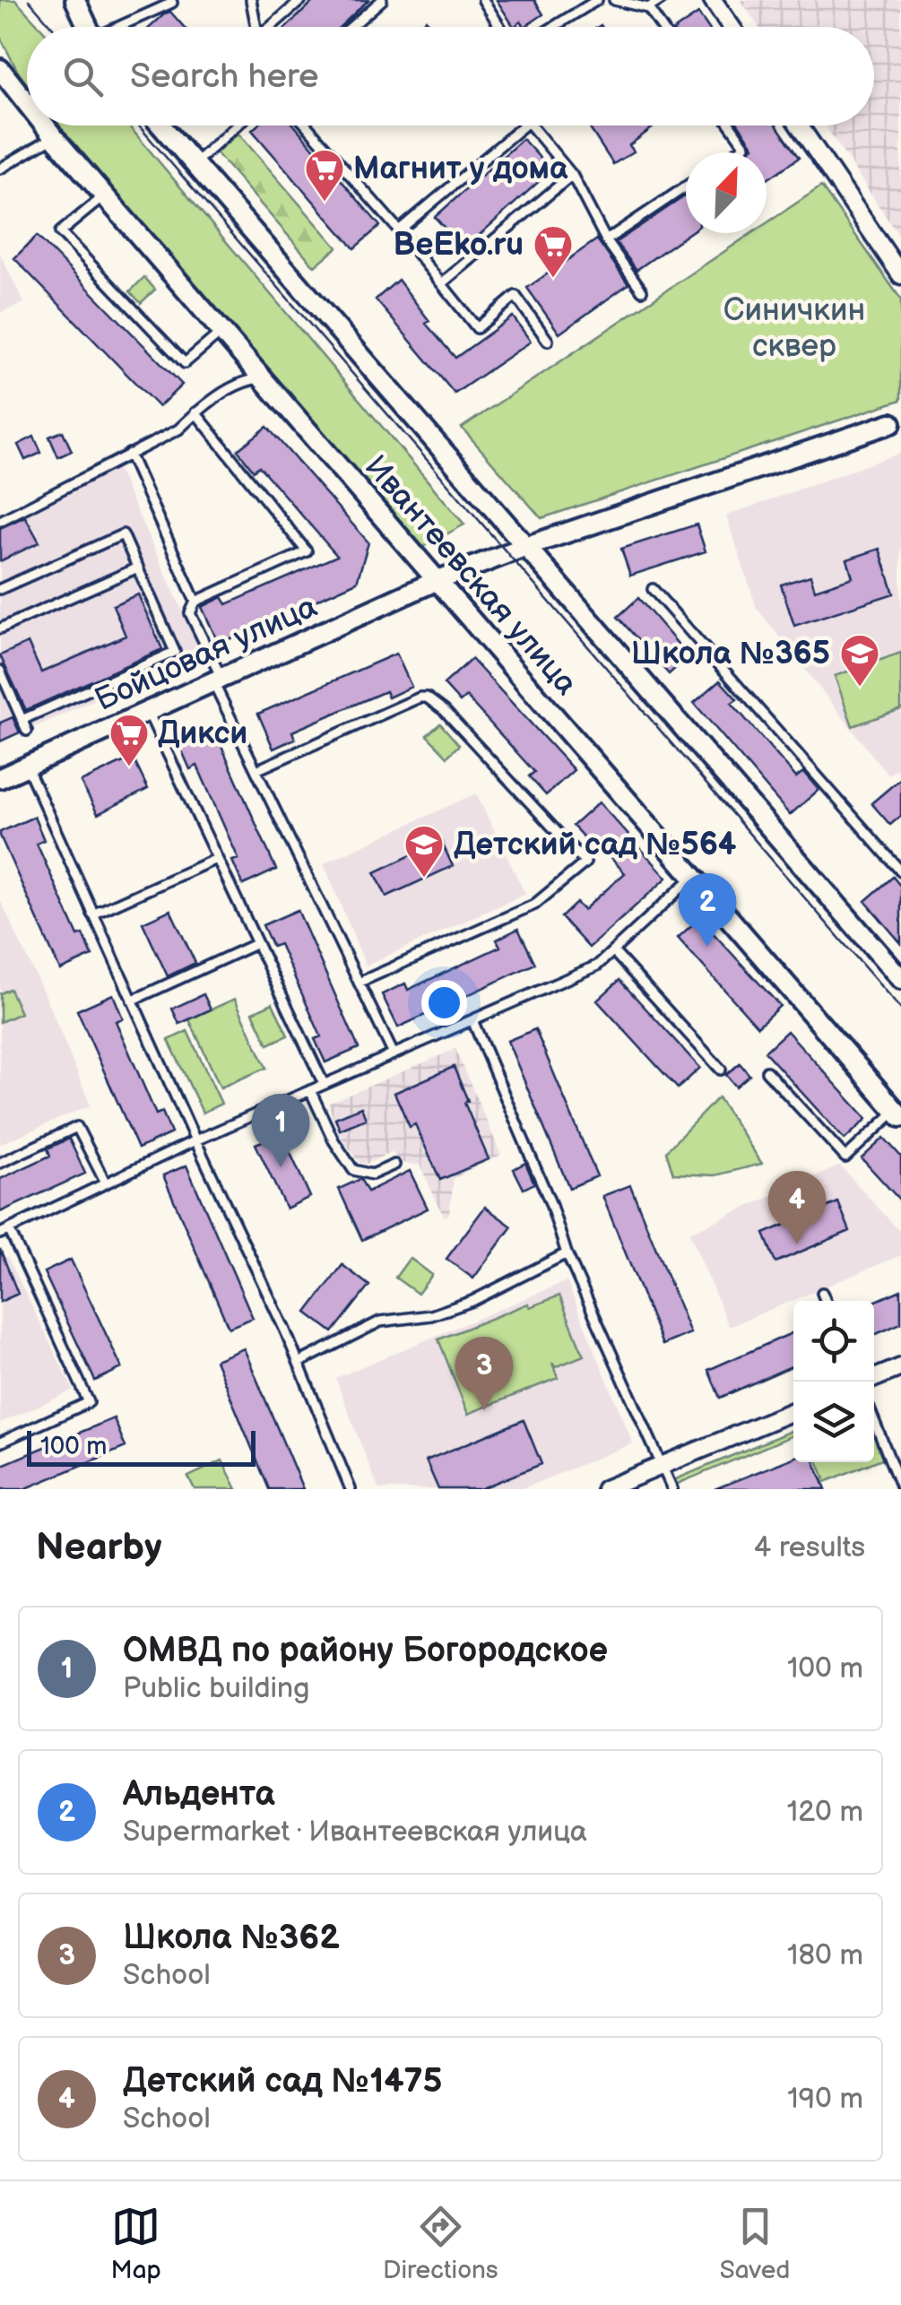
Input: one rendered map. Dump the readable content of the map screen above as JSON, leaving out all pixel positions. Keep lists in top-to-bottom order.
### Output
{
  "streets": {
    "street": ["Ивантеевская улица", "Бойцовая улица"]
  },
  "crossings": [
    ["Ивантеевская улица", "Бойцовая улица"]
  ],
  "parks": ["Синичкин сквер"],
  "places": {
    "supermarket": ["Магнит у дома", "BeEko.ru", "Дикси"],
    "school or university": ["Школа №365", "Детский сад №564"]
  },
  "scale_bar": "100 m",
  "north": "top right",
  "page": {
    "search": "Search here",
    "pins": [
      "2",
      "1",
      "4",
      "3"
    ],
    "scale": "100 m",
    "heading": ["Nearby", "4 results"],
    "list": [
      {
        "mark": "1",
        "name": "ОМВД по району Богородское",
        "note": "Public building",
        "value": "100 m"
      },
      {
        "mark": "2",
        "name": "Альдента",
        "note": "Supermarket · Ивантеевская улица",
        "value": "120 m"
      },
      {
        "mark": "3",
        "name": "Школа №362",
        "note": "School",
        "value": "180 m"
      },
      {
        "mark": "4",
        "name": "Детский сад №1475",
        "note": "School",
        "value": "190 m"
      }
    ],
    "nav": ["Map", "Directions", "Saved"]
  }
}
